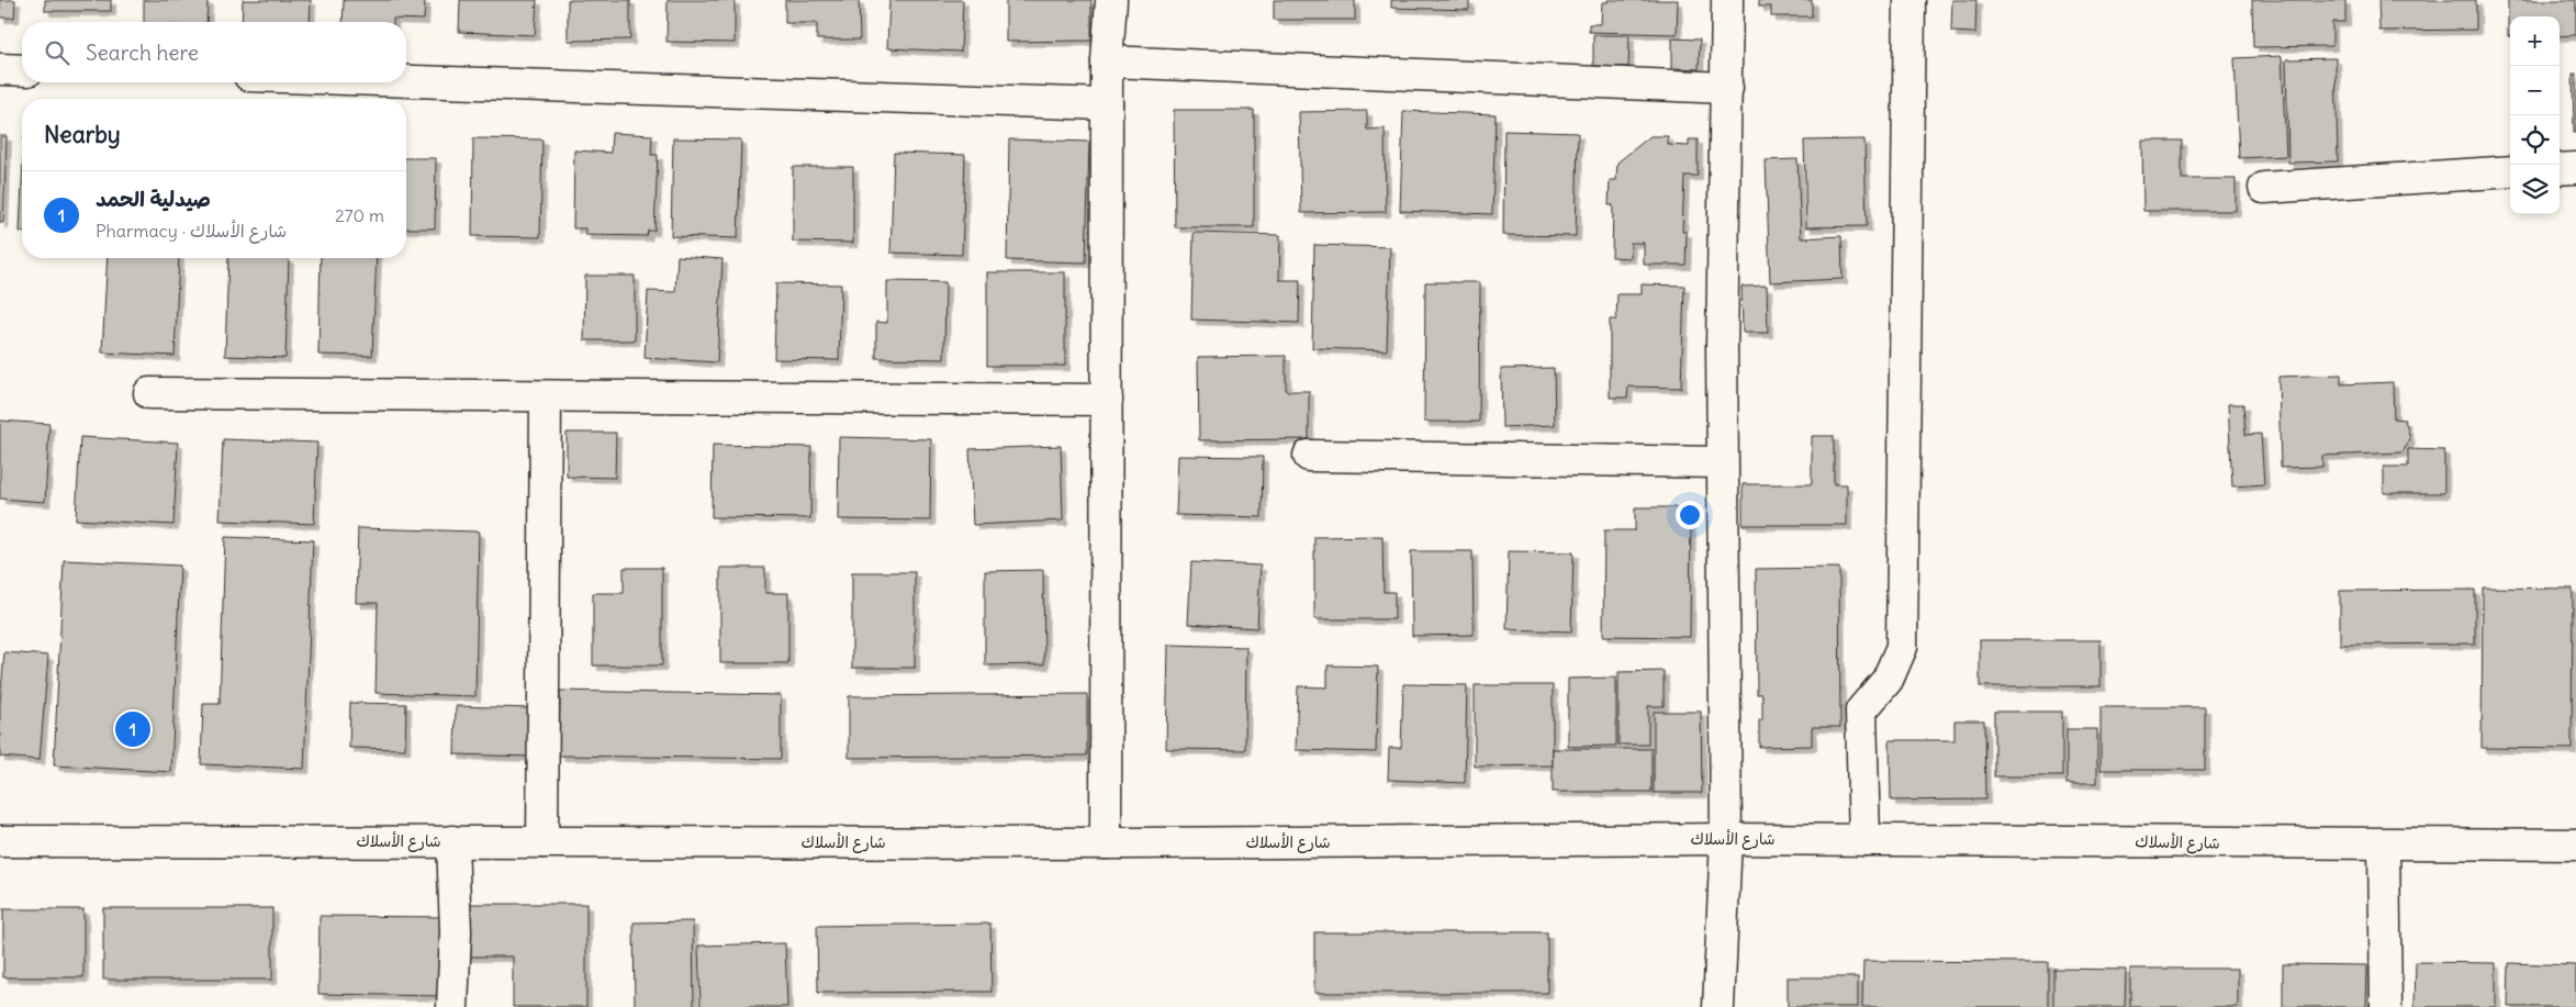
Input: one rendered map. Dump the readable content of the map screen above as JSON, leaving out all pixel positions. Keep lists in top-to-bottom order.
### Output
{
  "streets": {
    "street": ["شارع الأسلاك"]
  },
  "page": {
    "map_buttons": ["+", "−"],
    "search": "Search here",
    "heading": "Nearby",
    "list": [
      {
        "mark": "1",
        "name": "صيدلية الحمد",
        "note": "Pharmacy · شارع الأسلاك",
        "value": "270 m"
      }
    ],
    "pins": "1"
  }
}
